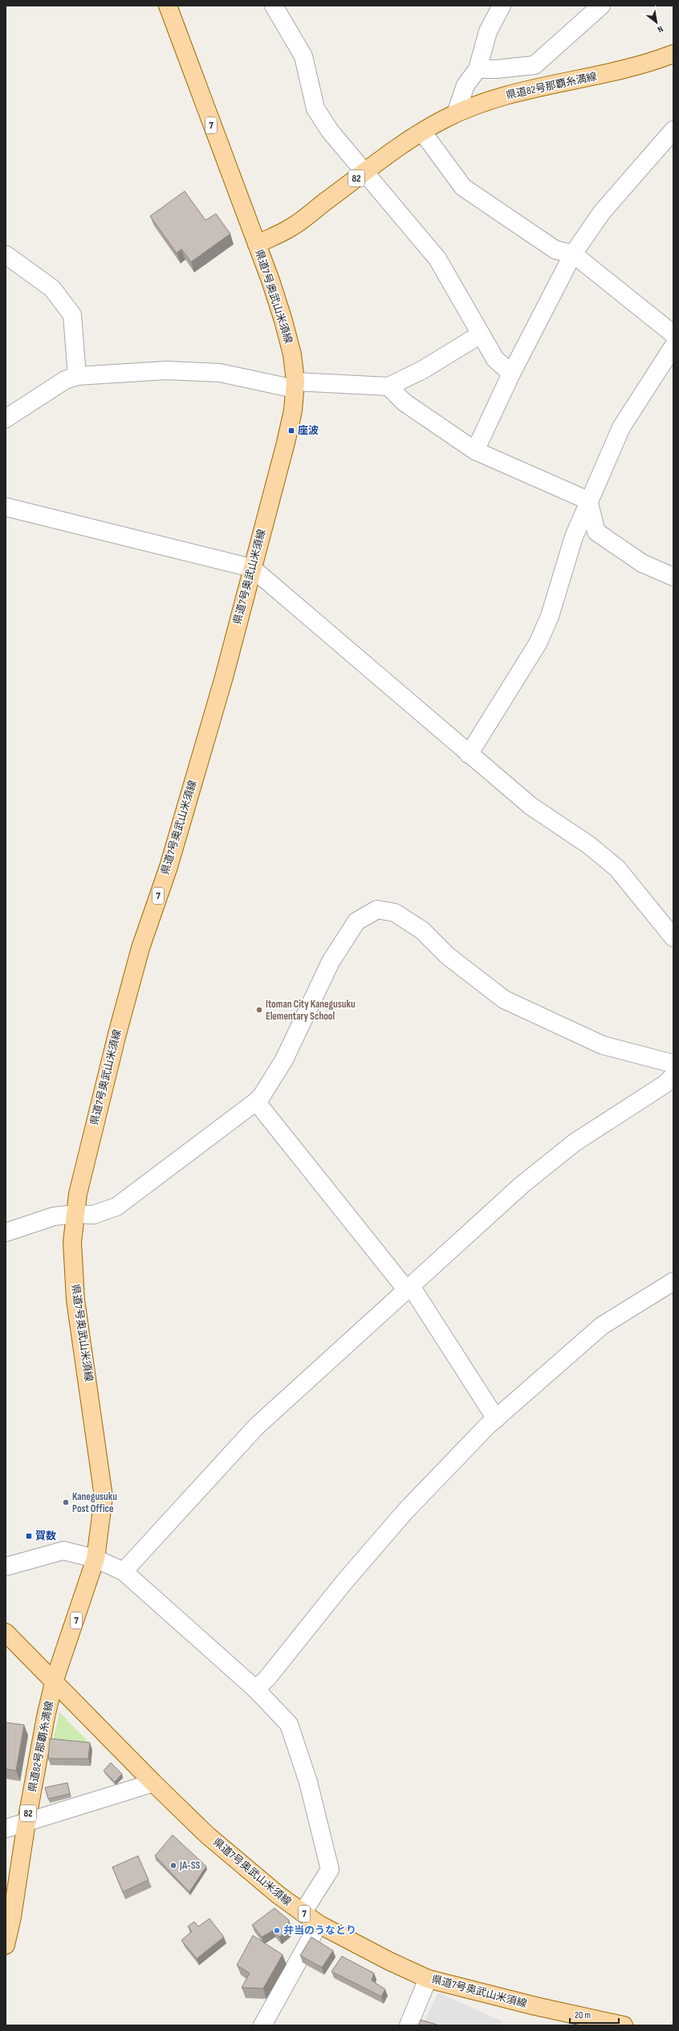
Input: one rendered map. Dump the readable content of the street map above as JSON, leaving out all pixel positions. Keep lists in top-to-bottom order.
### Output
{
  "streets": {
    "main road": [
      "県道82号那覇糸満線",
      "7",
      "82",
      "県道7号奥武山米須線"
    ]
  },
  "crossings": [
    ["県道82号那覇糸満線", "県道7号奥武山米須線"]
  ],
  "places": {
    "transit": ["座波", "賀数"],
    "other": [
      "Itoman City Kanegusuku Elementary School",
      "Kanegusuku Post Office",
      "JA-SS",
      "弁当のうなとり"
    ]
  },
  "scale_bar": "20 m",
  "north": "bottom right"
}
